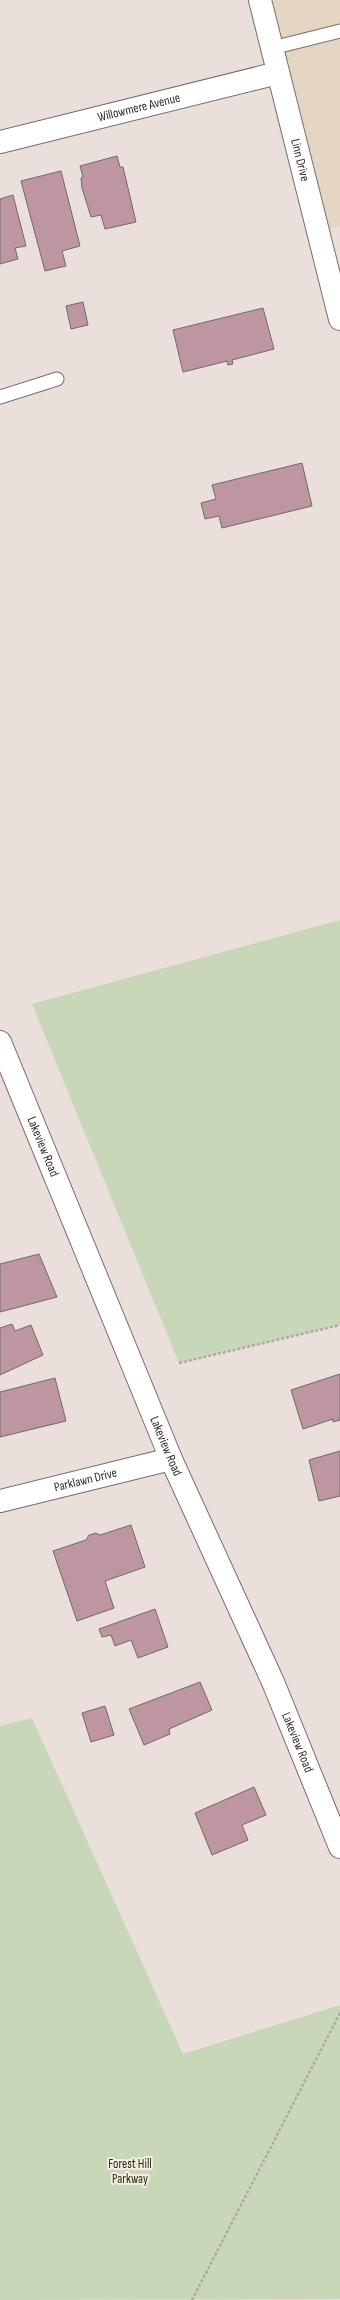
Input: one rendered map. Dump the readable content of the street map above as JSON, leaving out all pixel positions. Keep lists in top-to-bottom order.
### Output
{
  "streets": {
    "street": [
      "Willowmere Avenue",
      "Linn Drive",
      "Lakeview Road",
      "Parklawn Drive"
    ]
  },
  "crossings": [
    ["Willowmere Avenue", "Linn Drive"],
    ["Lakeview Road", "Parklawn Drive"]
  ],
  "parks": ["Forest Hill Parkway"]
}
